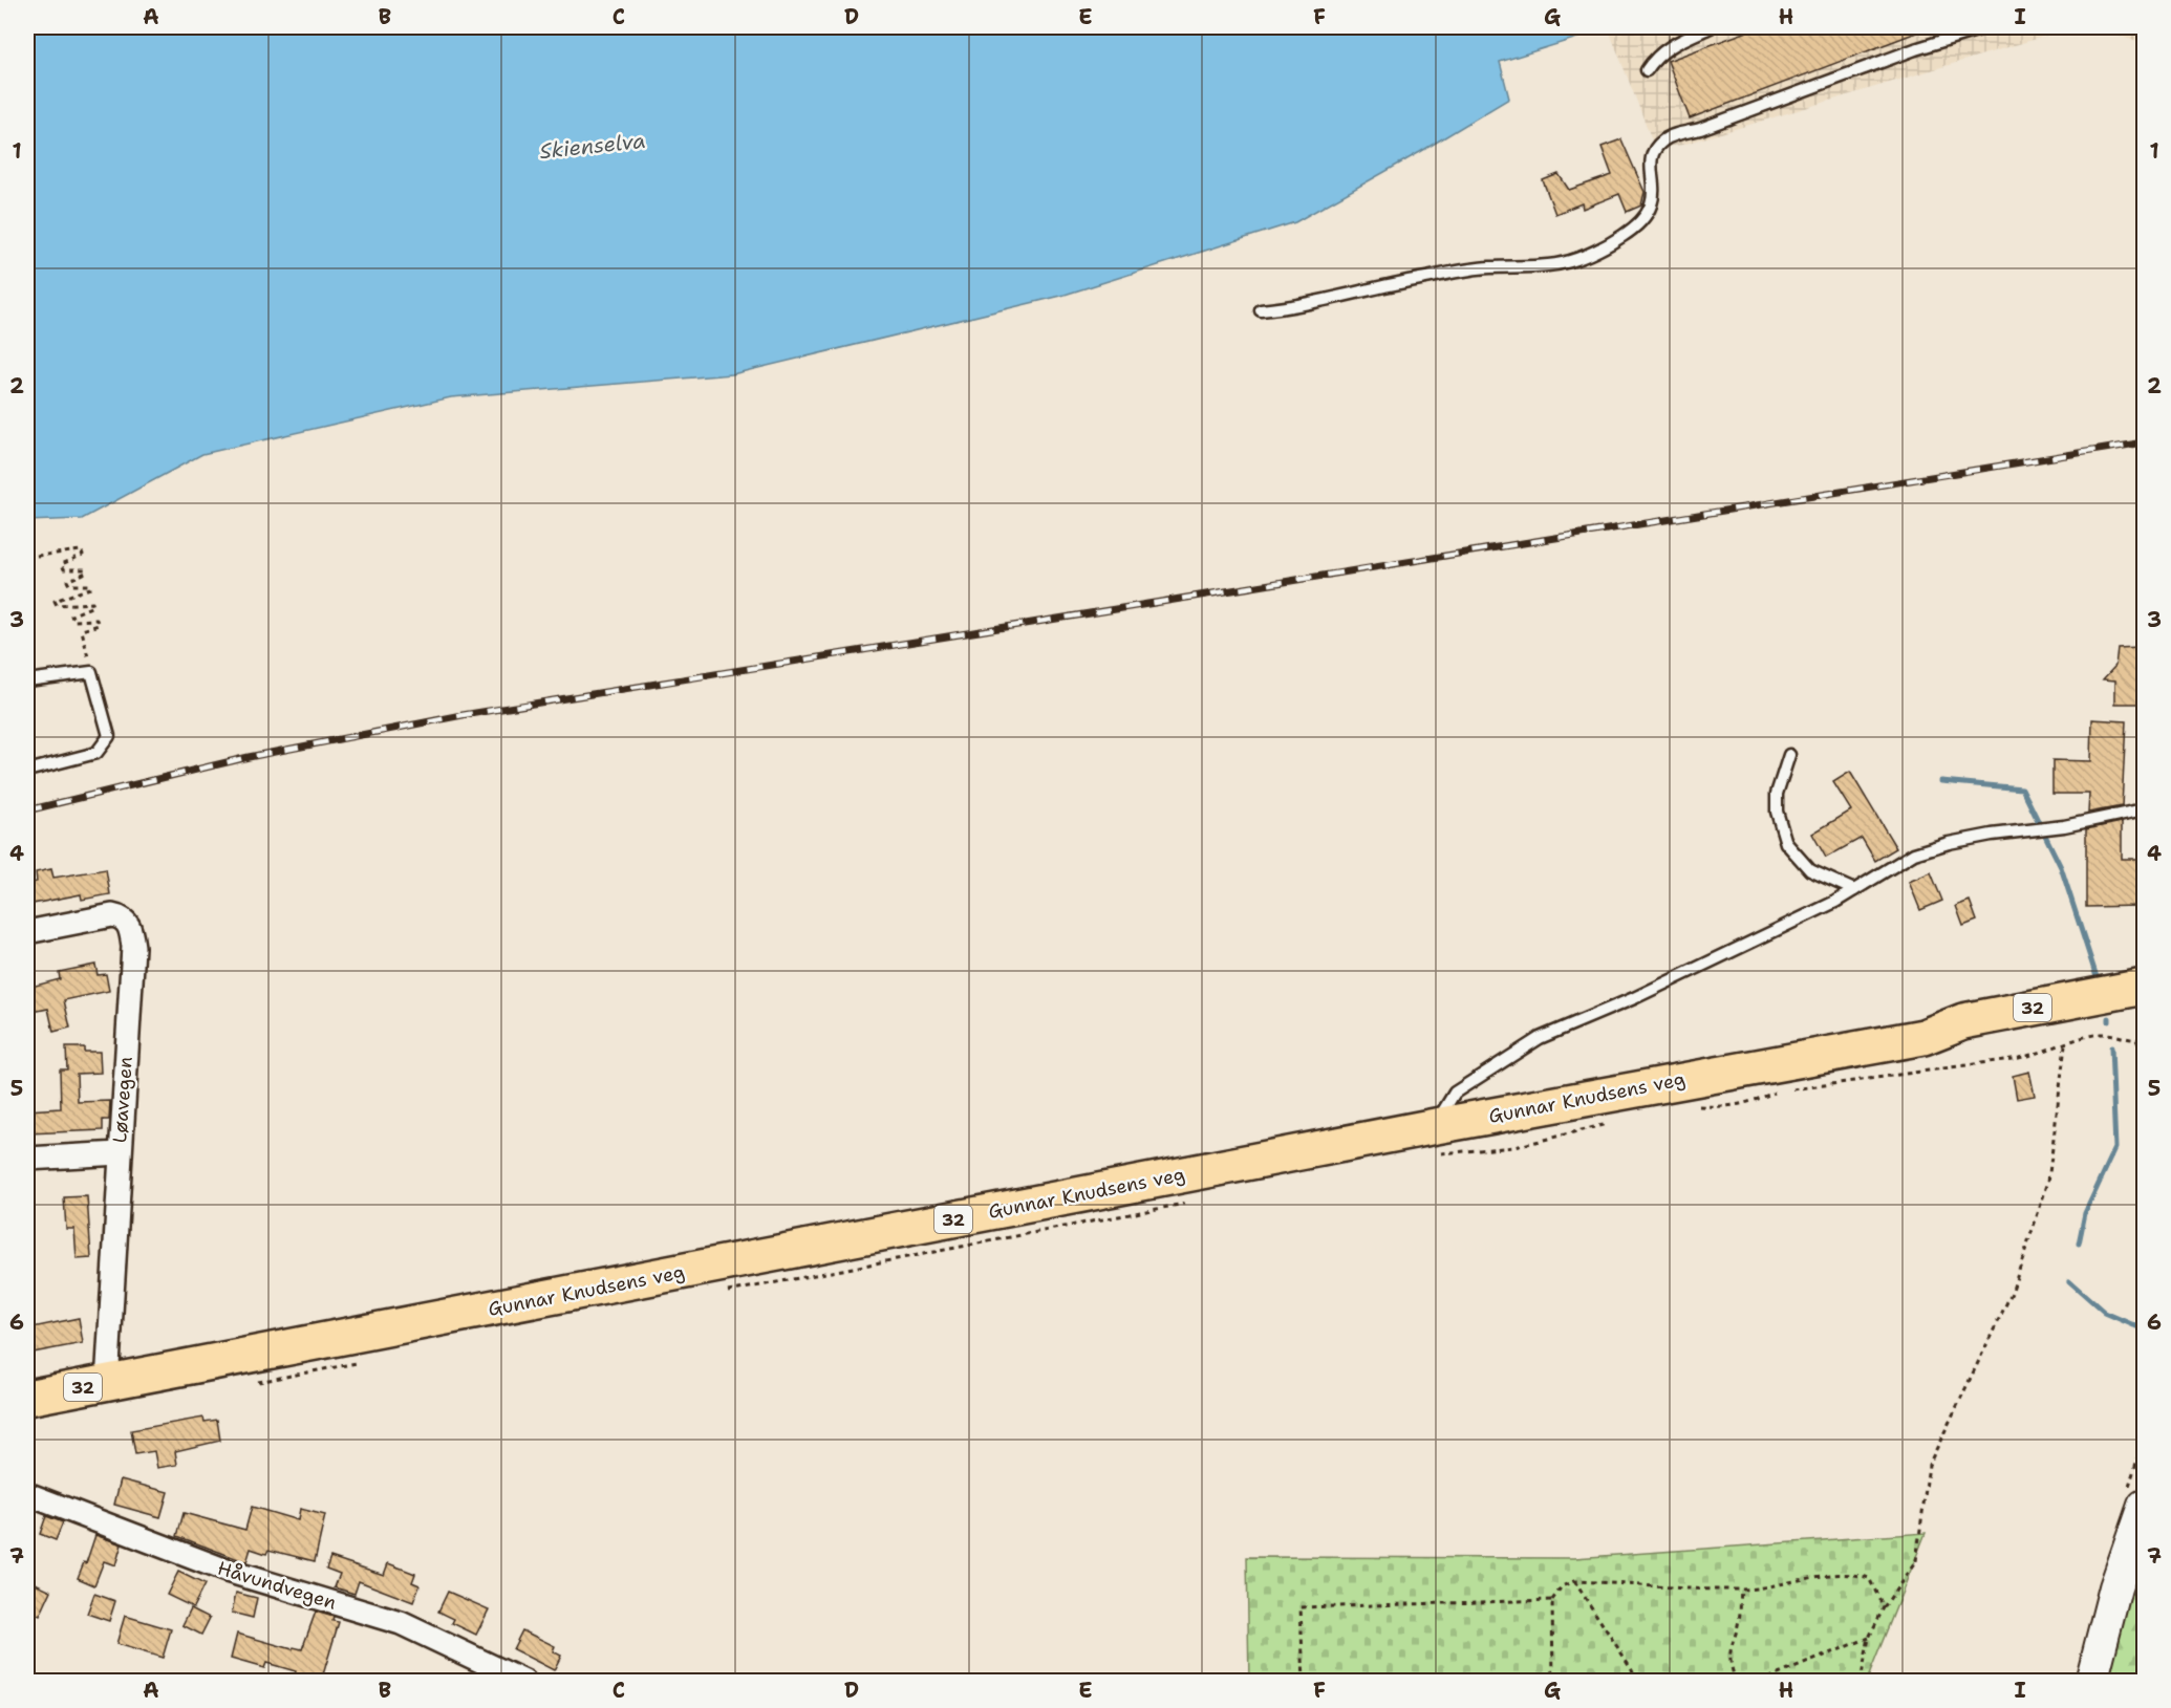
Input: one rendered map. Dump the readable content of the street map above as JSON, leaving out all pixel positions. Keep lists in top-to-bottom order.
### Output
{
  "streets": {
    "main road": ["32", "Gunnar Knudsens veg"],
    "street": ["Løavegen", "Håvundvegen"]
  },
  "crossings": [
    ["32", "Gunnar Knudsens veg"],
    ["32", "Løavegen"],
    ["Gunnar Knudsens veg", "Løavegen"]
  ],
  "water": ["Skienselva"],
  "grid": {
    "columns": [
      "A",
      "B",
      "C",
      "D",
      "E",
      "F",
      "G",
      "H",
      "I"
    ],
    "rows": [
      "1",
      "2",
      "3",
      "4",
      "5",
      "6",
      "7"
    ]
  }
}
